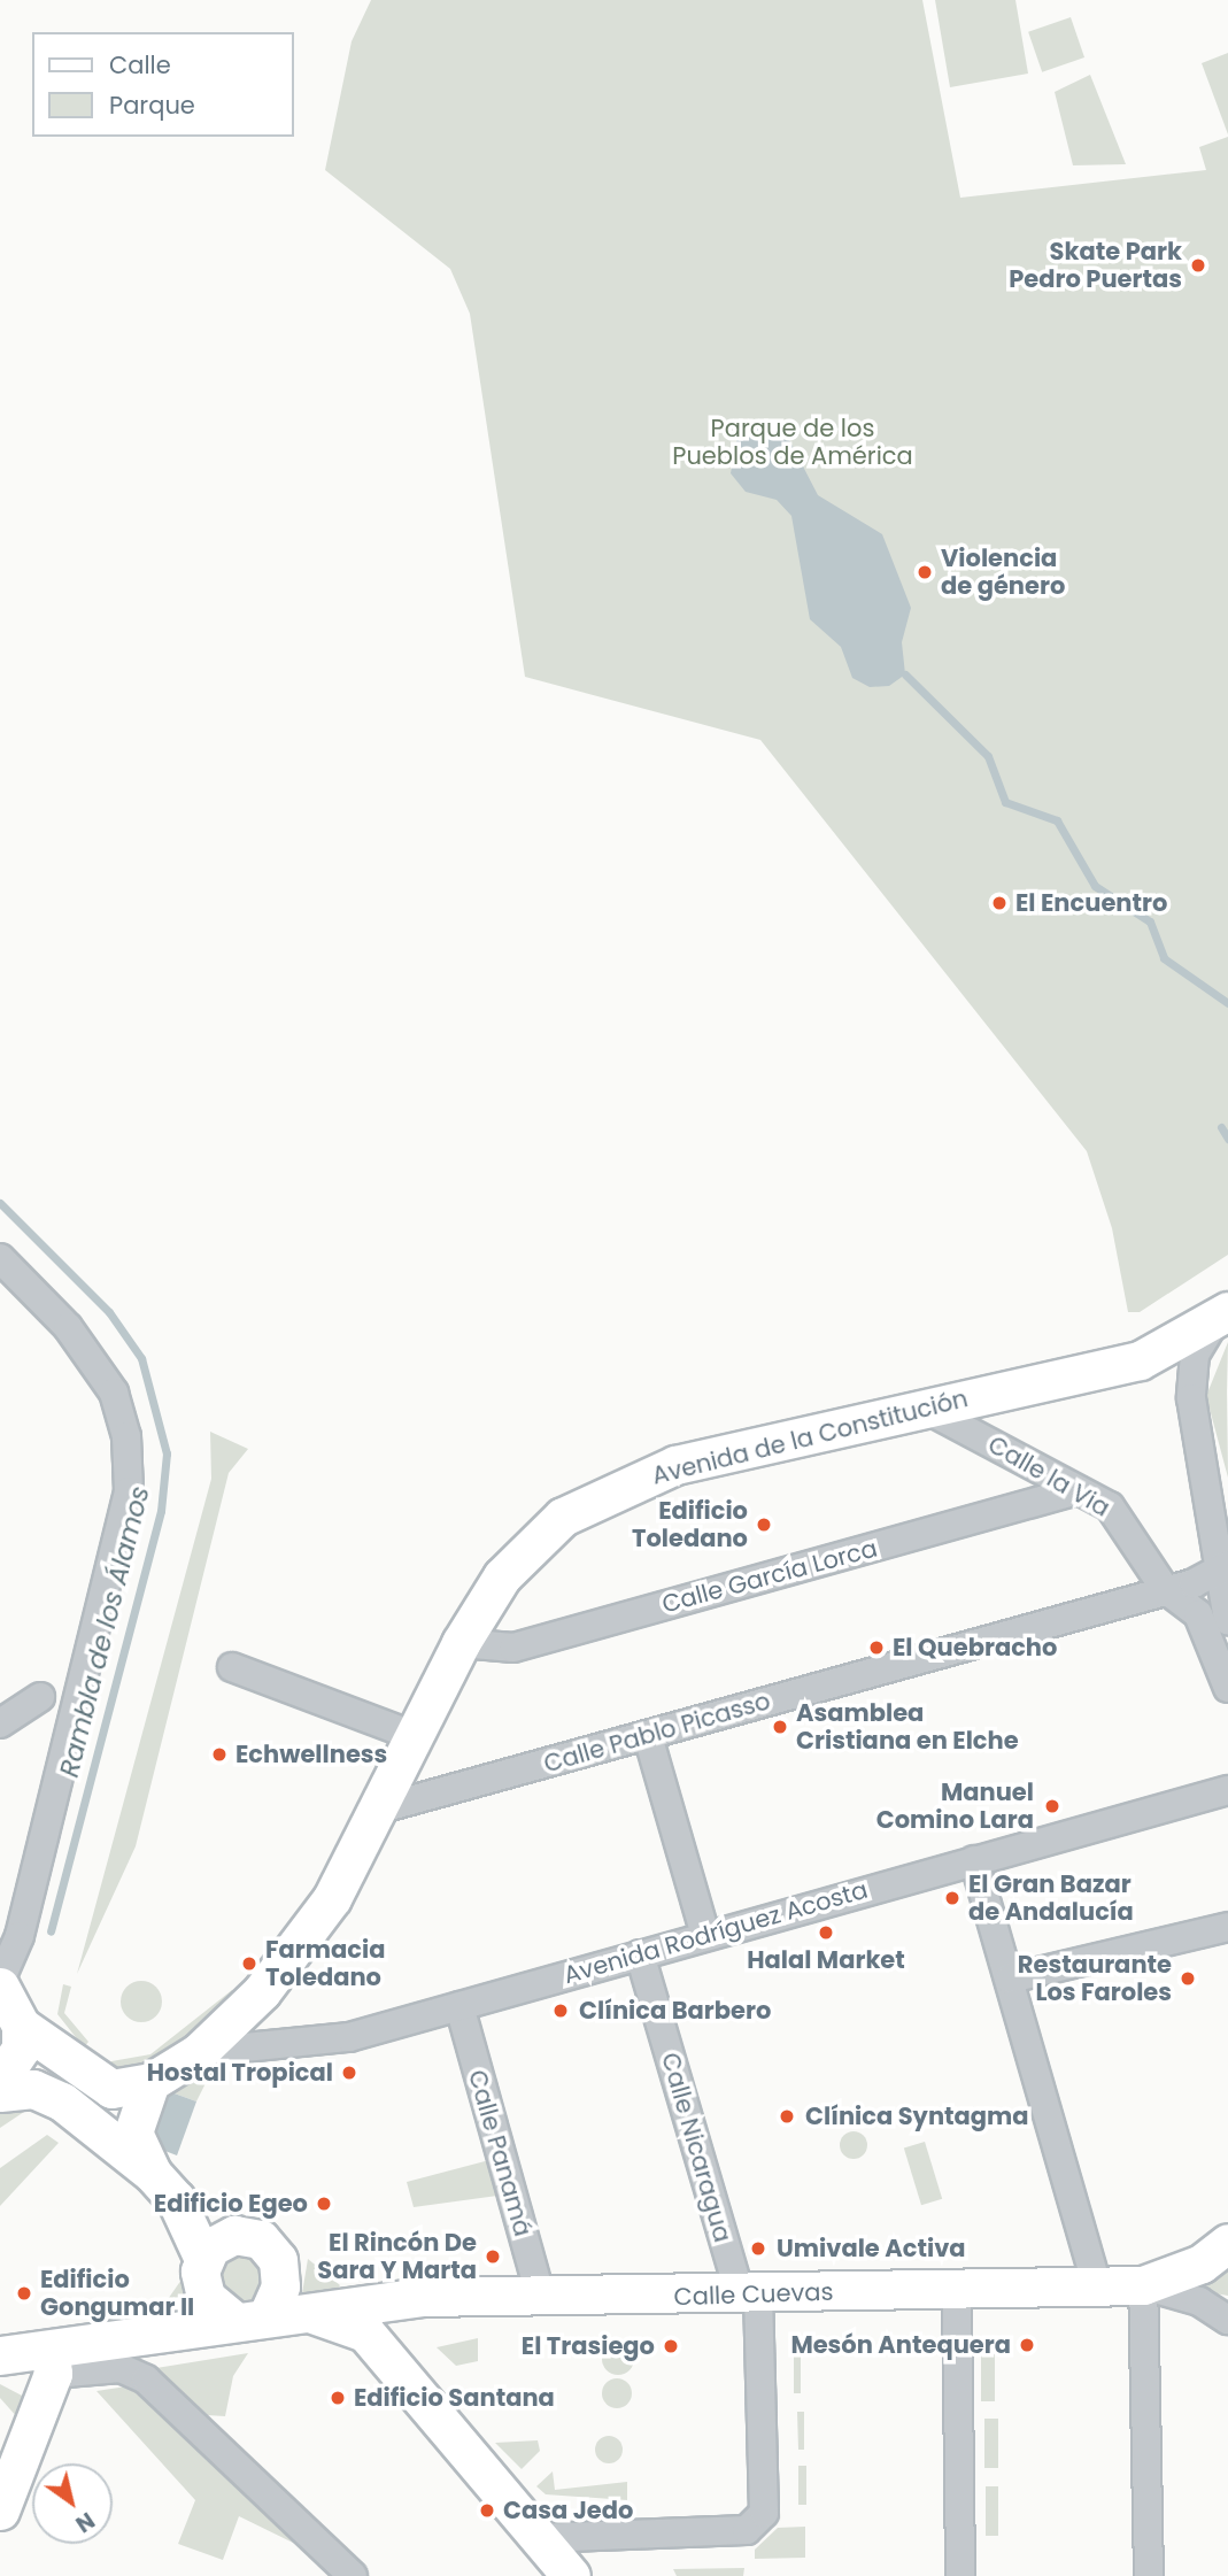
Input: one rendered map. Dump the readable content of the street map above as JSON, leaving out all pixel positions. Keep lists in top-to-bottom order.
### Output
{
  "streets": {
    "main road": ["Avenida de la Constitución", "Calle Cuevas"],
    "street": [
      "Calle la Via",
      "Calle García Lorca",
      "Calle Pablo Picasso",
      "Avenida Rodríguez Acosta",
      "Calle Nicaragua",
      "Calle Panamá"
    ]
  },
  "crossings": [
    ["Avenida de la Constitución", "Calle la Via"],
    ["Avenida de la Constitución", "Calle García Lorca"],
    ["Avenida de la Constitución", "Calle Pablo Picasso"],
    ["Avenida de la Constitución", "Avenida Rodríguez Acosta"],
    ["Calle la Via", "Calle García Lorca"],
    ["Calle la Via", "Calle Pablo Picasso"],
    ["Avenida Rodríguez Acosta", "Calle Nicaragua"],
    ["Avenida Rodríguez Acosta", "Calle Panamá"],
    ["Calle Nicaragua", "Calle Cuevas"],
    ["Calle Panamá", "Calle Cuevas"]
  ],
  "water": ["Rambla de los Álamos"],
  "parks": ["Parque de los Pueblos de América"],
  "places": [
    "Skate Park Pedro Puertas",
    "Violencia de género",
    "El Encuentro",
    "Edificio Toledano",
    "El Quebracho",
    "Asamblea Cristiana en Elche",
    "Echwellness",
    "Manuel Comino Lara",
    "El Gran Bazar de Andalucía",
    "Halal Market",
    "Farmacia Toledano",
    "Restaurante Los Faroles",
    "Clínica Barbero",
    "Hostal Tropical",
    "Clínica Syntagma",
    "Edificio Egeo",
    "Umivale Activa",
    "El Rincón De Sara Y Marta",
    "Edificio Gongumar II",
    "Mesón Antequera",
    "El Trasiego",
    "Edificio Santana",
    "Casa Jedo"
  ],
  "legend": ["Calle", "Parque"],
  "north": "bottom right"
}
